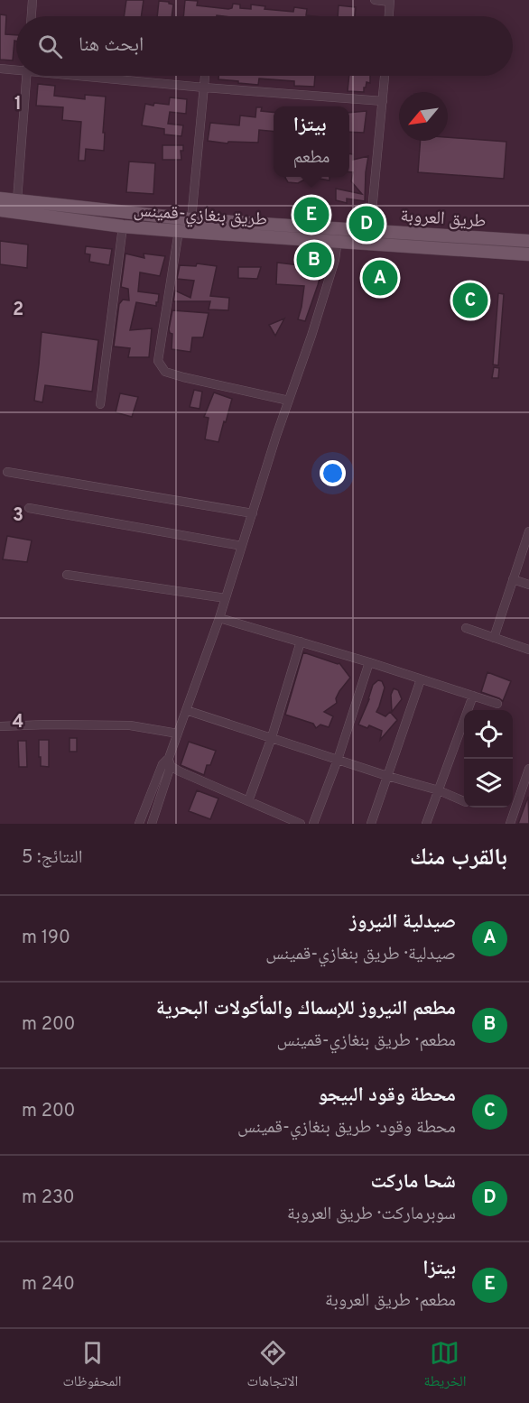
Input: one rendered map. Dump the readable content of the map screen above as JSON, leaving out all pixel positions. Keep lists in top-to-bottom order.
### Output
{
  "streets": {
    "main road": ["طريق بنغازي-قمينس", "طريق العروبة"]
  },
  "crossings": [
    ["طريق بنغازي-قمينس", "طريق العروبة"]
  ],
  "north": "bottom left",
  "page": {
    "search": "ابحث هنا",
    "popup": ["بيتزا", "مطعم"],
    "pins": [
      "E",
      "D",
      "B",
      "A",
      "C"
    ],
    "heading": ["بالقرب منك", "النتائج: 5"],
    "list": [
      {
        "mark": "A",
        "name": "صيدلية النيروز",
        "note": "صيدلية · طريق بنغازي-قمينس",
        "value": "190 m"
      },
      {
        "mark": "B",
        "name": "مطعم النيروز للإسماك والمأكولات البحرية",
        "note": "مطعم · طريق بنغازي-قمينس",
        "value": "200 m"
      },
      {
        "mark": "C",
        "name": "محطة وقود البيجو",
        "note": "محطة وقود · طريق بنغازي-قمينس",
        "value": "200 m"
      },
      {
        "mark": "D",
        "name": "شحا ماركت",
        "note": "سوبرماركت · طريق العروبة",
        "value": "230 m"
      },
      {
        "mark": "E",
        "name": "بيتزا",
        "note": "مطعم · طريق العروبة",
        "value": "240 m"
      }
    ],
    "nav": ["الخريطة", "الاتجاهات", "المحفوظات"]
  },
  "grid": {
    "rows": [
      "1",
      "2",
      "3",
      "4"
    ]
  }
}
